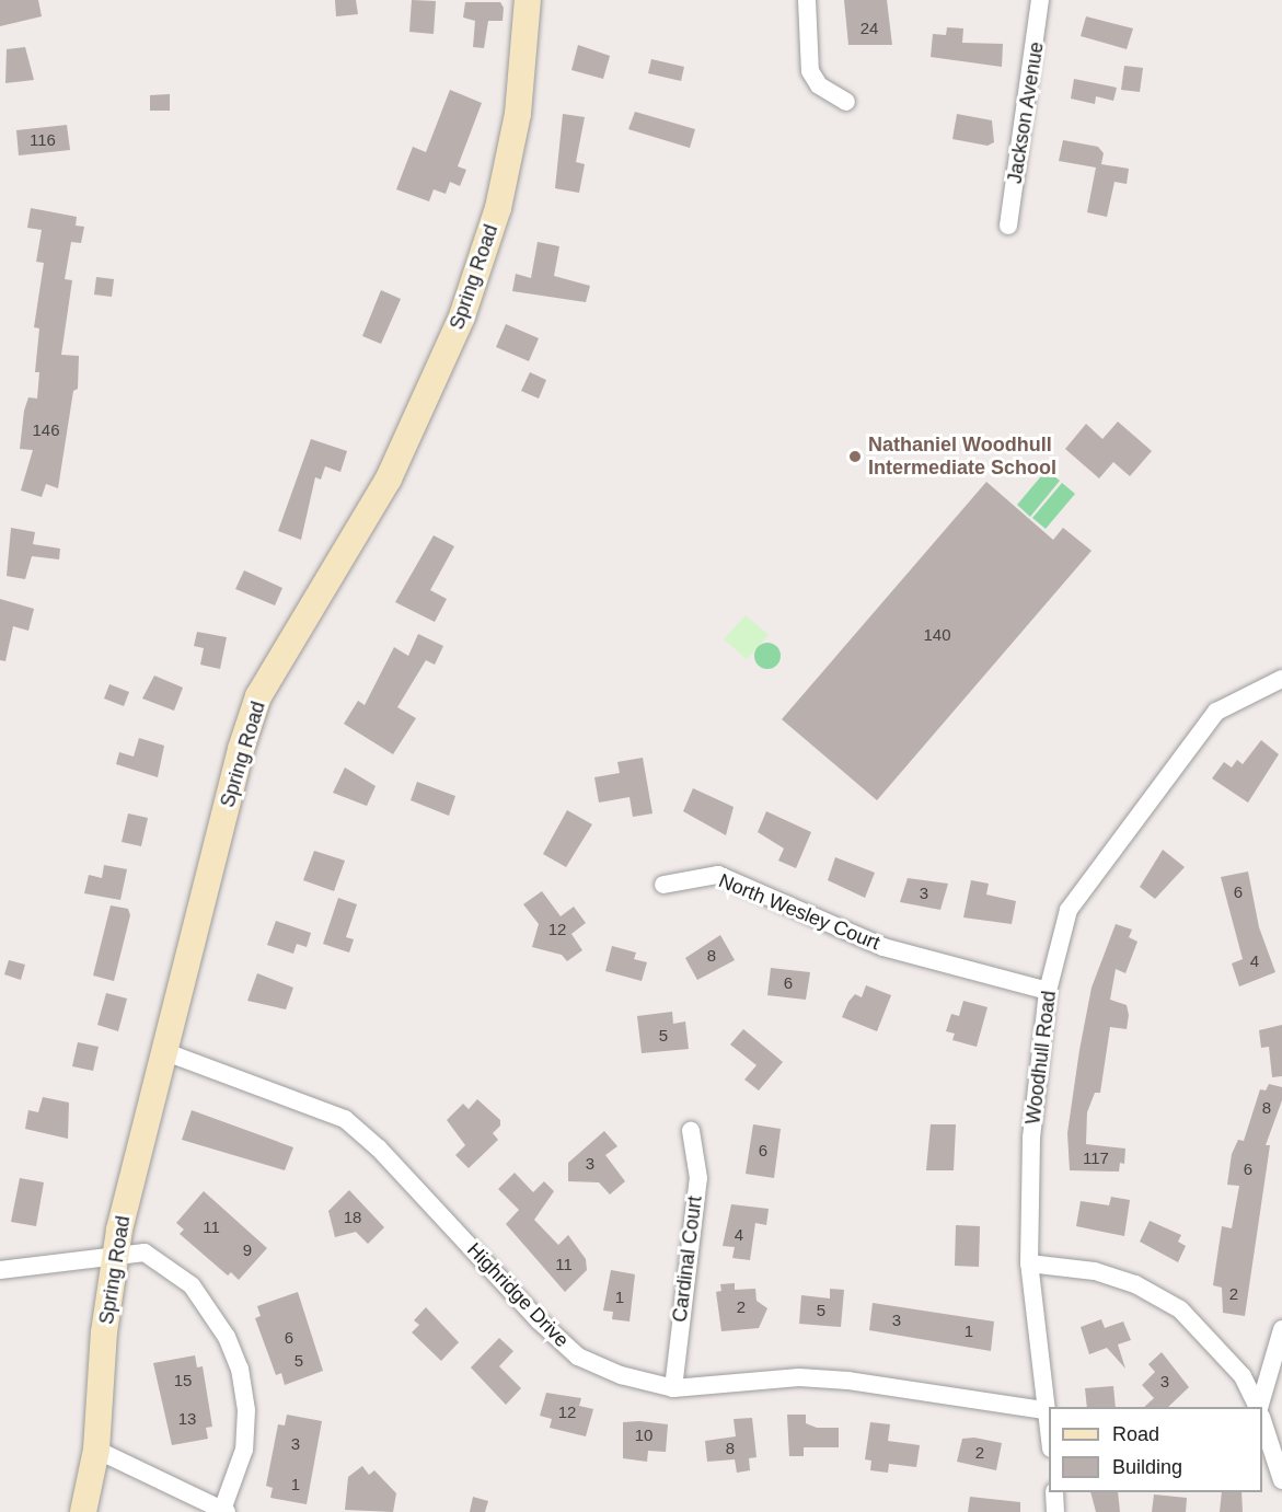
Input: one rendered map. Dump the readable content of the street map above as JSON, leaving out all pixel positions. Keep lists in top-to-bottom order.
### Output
{
  "streets": {
    "main road": ["Spring Road"],
    "street": [
      "Jackson Avenue",
      "North Wesley Court",
      "Woodhull Road",
      "Cardinal Court",
      "Highridge Drive"
    ]
  },
  "crossings": [
    ["Spring Road", "Highridge Drive"],
    ["North Wesley Court", "Woodhull Road"],
    ["Woodhull Road", "Highridge Drive"],
    ["Cardinal Court", "Highridge Drive"]
  ],
  "places": ["Nathaniel Woodhull Intermediate School"],
  "house_numbers": [
    "24",
    "116",
    "146",
    "140",
    "6",
    "3",
    "12",
    "8",
    "4",
    "6",
    "5",
    "8",
    "6",
    "117",
    "3",
    "6",
    "18",
    "11",
    "4",
    "9",
    "11",
    "2",
    "1",
    "2",
    "5",
    "3",
    "1",
    "6",
    "5",
    "15",
    "3",
    "12",
    "13",
    "10",
    "3",
    "8",
    "2",
    "1"
  ],
  "legend": ["Road", "Building"]
}
